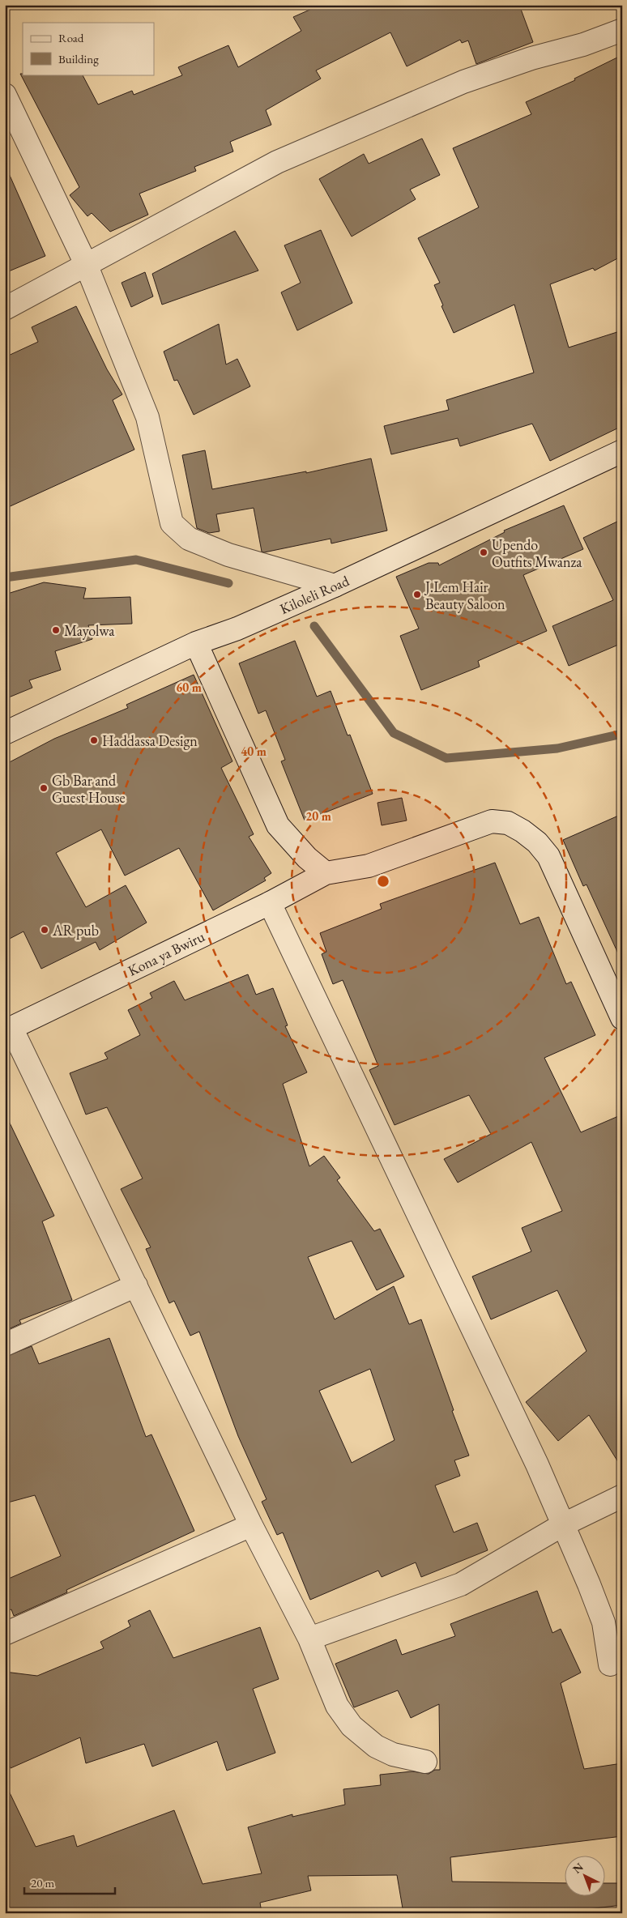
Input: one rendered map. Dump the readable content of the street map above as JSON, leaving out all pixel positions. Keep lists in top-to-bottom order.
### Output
{
  "streets": {
    "street": ["Kiloleli Road", "Kona ya Bwiru"]
  },
  "places": [
    "Upendo Outfits Mwanza",
    "J.Lem Hair Beauty Saloon",
    "Mayolwa",
    "Haddassa Design",
    "Gb Bar and Guest House",
    "AR pub"
  ],
  "legend": ["Road", "Building"],
  "scale_bar": "20 m",
  "north": "top left",
  "rings": ["60 m", "40 m", "20 m"]
}
